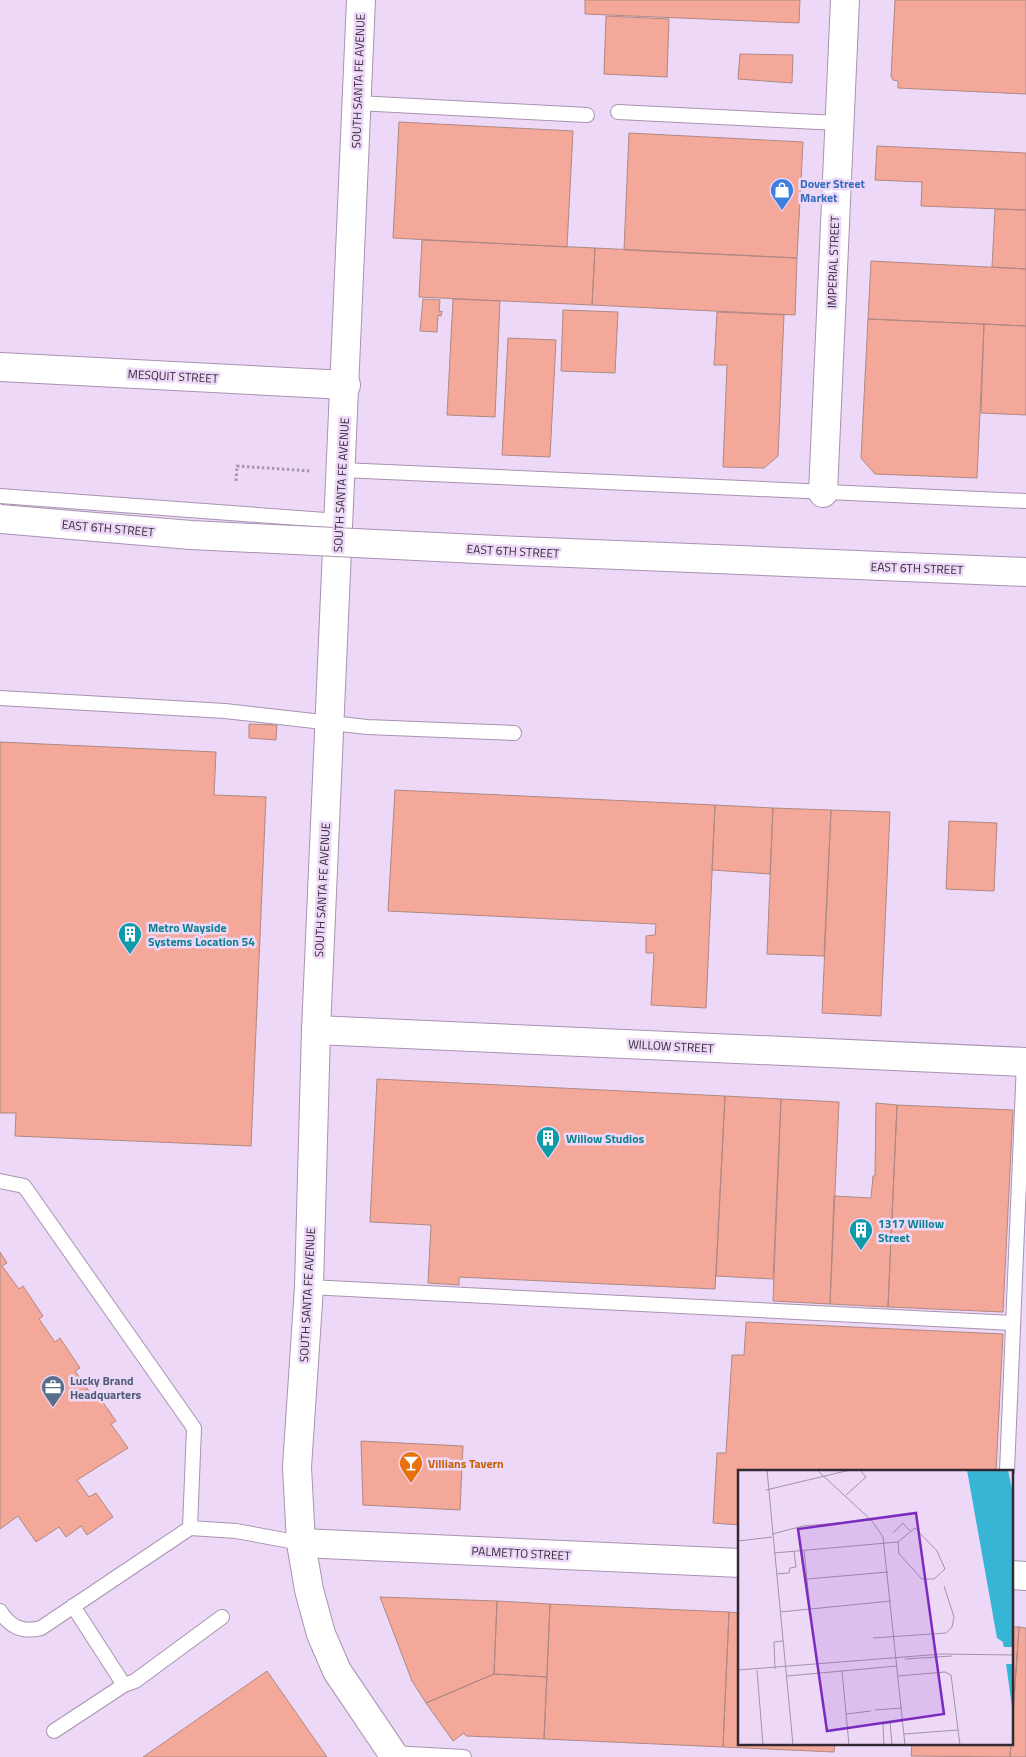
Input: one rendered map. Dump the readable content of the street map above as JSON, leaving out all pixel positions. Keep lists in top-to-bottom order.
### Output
{
  "streets": {
    "street": [
      "SOUTH SANTA FE AVENUE",
      "IMPERIAL STREET",
      "MESQUIT STREET",
      "EAST 6TH STREET",
      "WILLOW STREET",
      "PALMETTO STREET"
    ]
  },
  "crossings": [
    ["SOUTH SANTA FE AVENUE", "MESQUIT STREET"],
    ["SOUTH SANTA FE AVENUE", "WILLOW STREET"],
    ["SOUTH SANTA FE AVENUE", "PALMETTO STREET"]
  ],
  "places": {
    "shop": ["Dover Street Market"],
    "building": ["Metro Wayside Systems Location 54", "Willow Studios", "1317 Willow Street"],
    "office": ["Lucky Brand Headquarters"],
    "bar": ["Villians Tavern"]
  }
}
